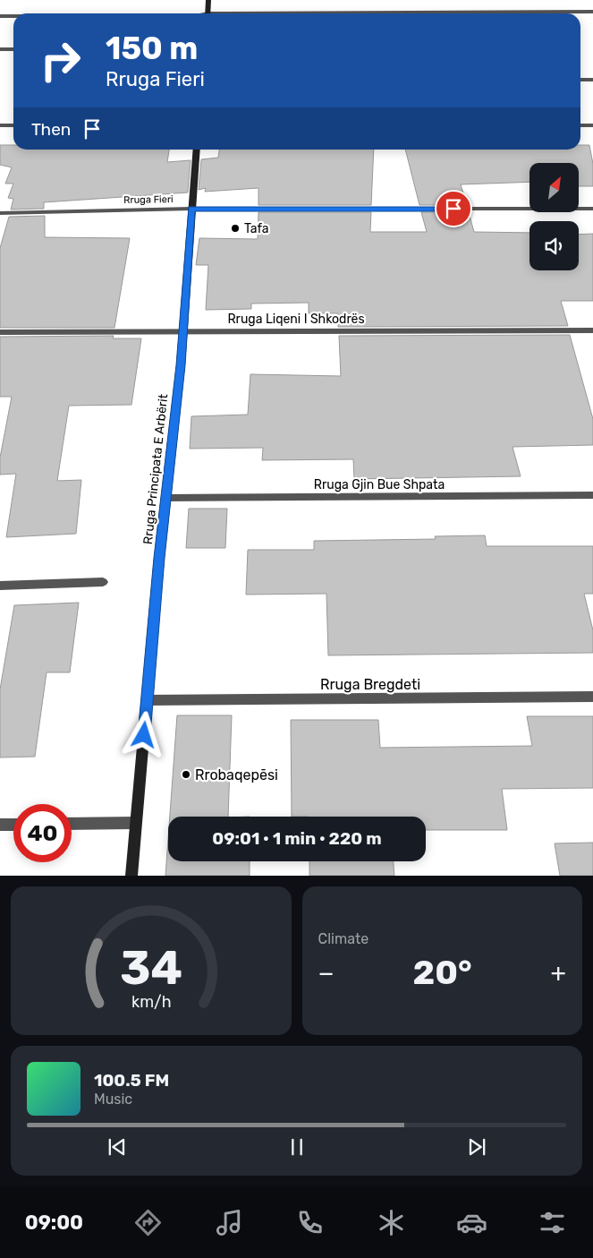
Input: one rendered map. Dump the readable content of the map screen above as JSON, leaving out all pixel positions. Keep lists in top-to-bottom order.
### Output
{
  "streets": {
    "street": [
      "Rruga Fieri",
      "Rruga Liqeni I Shkodrës",
      "Rruga Principata E Arbërit",
      "Rruga Gjin Bue Shpata",
      "Rruga Bregdeti"
    ]
  },
  "crossings": [
    ["Rruga Fieri", "Rruga Principata E Arbërit"],
    ["Rruga Liqeni I Shkodrës", "Rruga Principata E Arbërit"],
    ["Rruga Principata E Arbërit", "Rruga Gjin Bue Shpata"],
    ["Rruga Principata E Arbërit", "Rruga Bregdeti"]
  ],
  "places": ["Tafa", "Rrobaqepēsi"],
  "north": "top right",
  "page": {
    "turn": ["150 m", "Rruga Fieri"],
    "then": "Then",
    "limit": "40",
    "trip": "09:01 · 1 min · 220 m",
    "tile": "Climate",
    "heat": ["−", "20°", "+"],
    "song": ["100.5 FM", "Music"],
    "tabs": "09:00",
    "gauge": ["34", "km/h"]
  }
}
